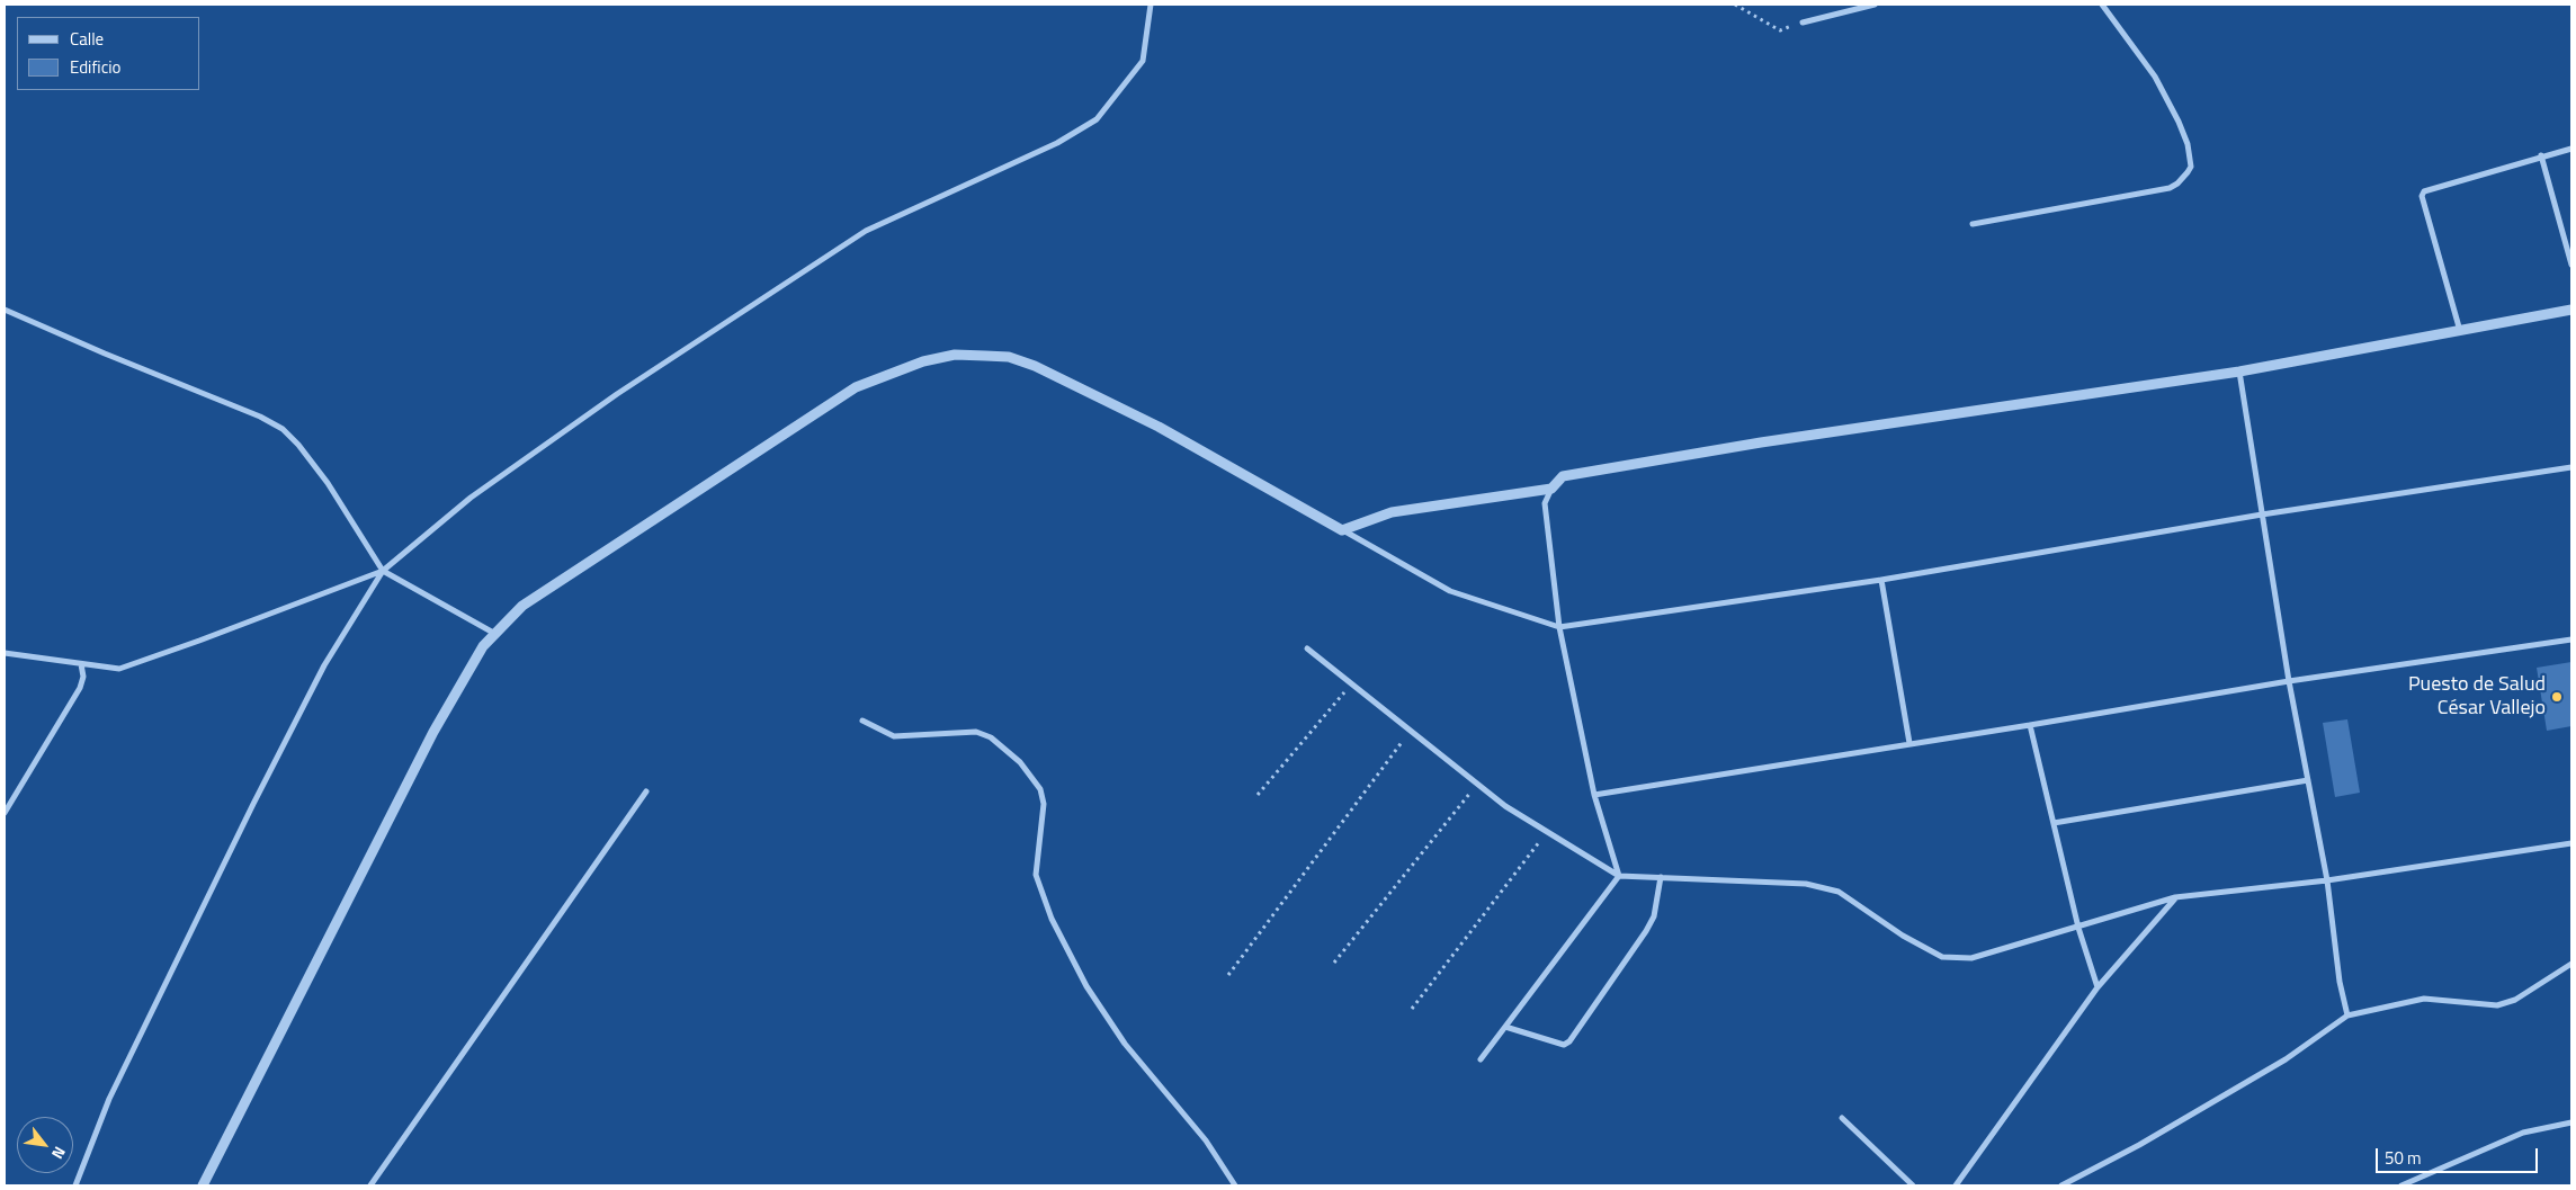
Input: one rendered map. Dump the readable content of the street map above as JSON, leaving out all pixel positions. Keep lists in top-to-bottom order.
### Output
{
  "places": ["Puesto de Salud César Vallejo"],
  "legend": ["Calle", "Edificio"],
  "scale_bar": "50 m",
  "north": "bottom right"
}
